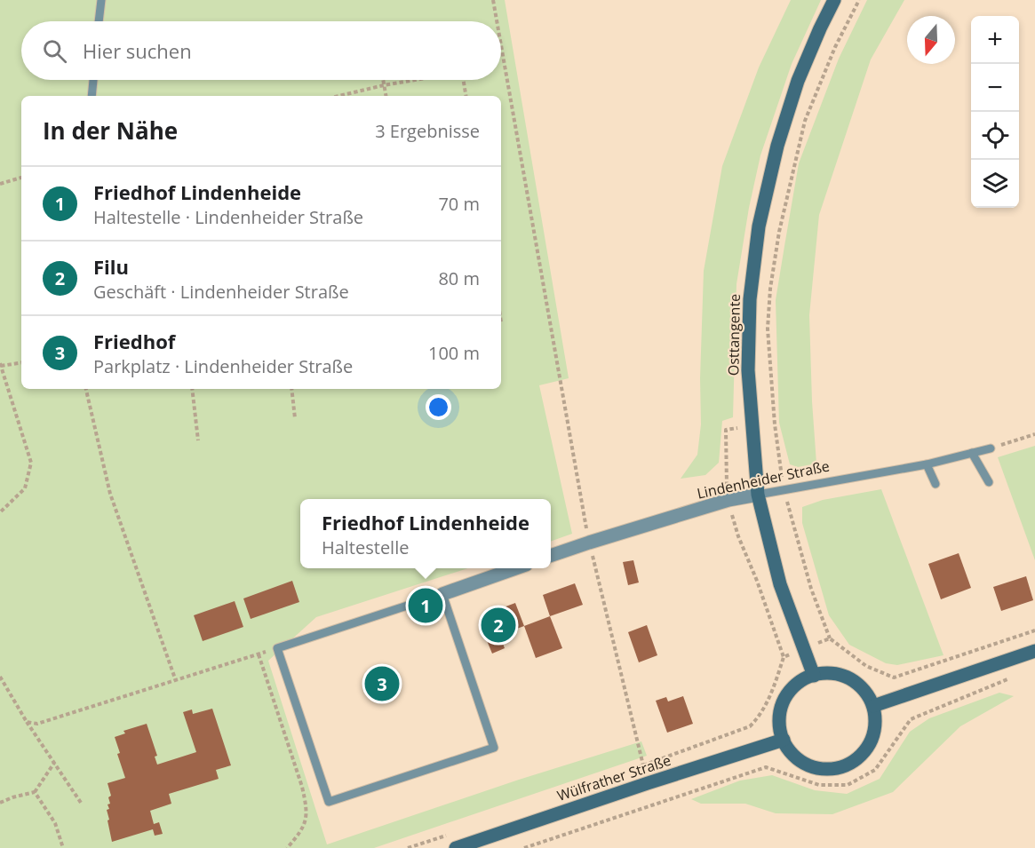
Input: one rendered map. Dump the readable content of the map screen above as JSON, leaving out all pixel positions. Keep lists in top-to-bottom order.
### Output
{
  "streets": {
    "main road": ["Osttangente", "Wülfrather Straße"],
    "street": ["Lindenheider Straße"]
  },
  "crossings": [
    ["Osttangente", "Lindenheider Straße"],
    ["Osttangente", "Wülfrather Straße"]
  ],
  "north": "bottom",
  "page": {
    "map_buttons": ["+", "−"],
    "search": "Hier suchen",
    "heading": ["In der Nähe", "3 Ergebnisse"],
    "list": [
      {
        "mark": "1",
        "name": "Friedhof Lindenheide",
        "note": "Haltestelle · Lindenheider Straße",
        "value": "70 m"
      },
      {
        "mark": "2",
        "name": "Filu",
        "note": "Geschäft · Lindenheider Straße",
        "value": "80 m"
      },
      {
        "mark": "3",
        "name": "Friedhof",
        "note": "Parkplatz · Lindenheider Straße",
        "value": "100 m"
      }
    ],
    "popup": ["Friedhof Lindenheide", "Haltestelle"],
    "pins": ["1", "2", "3"]
  }
}
